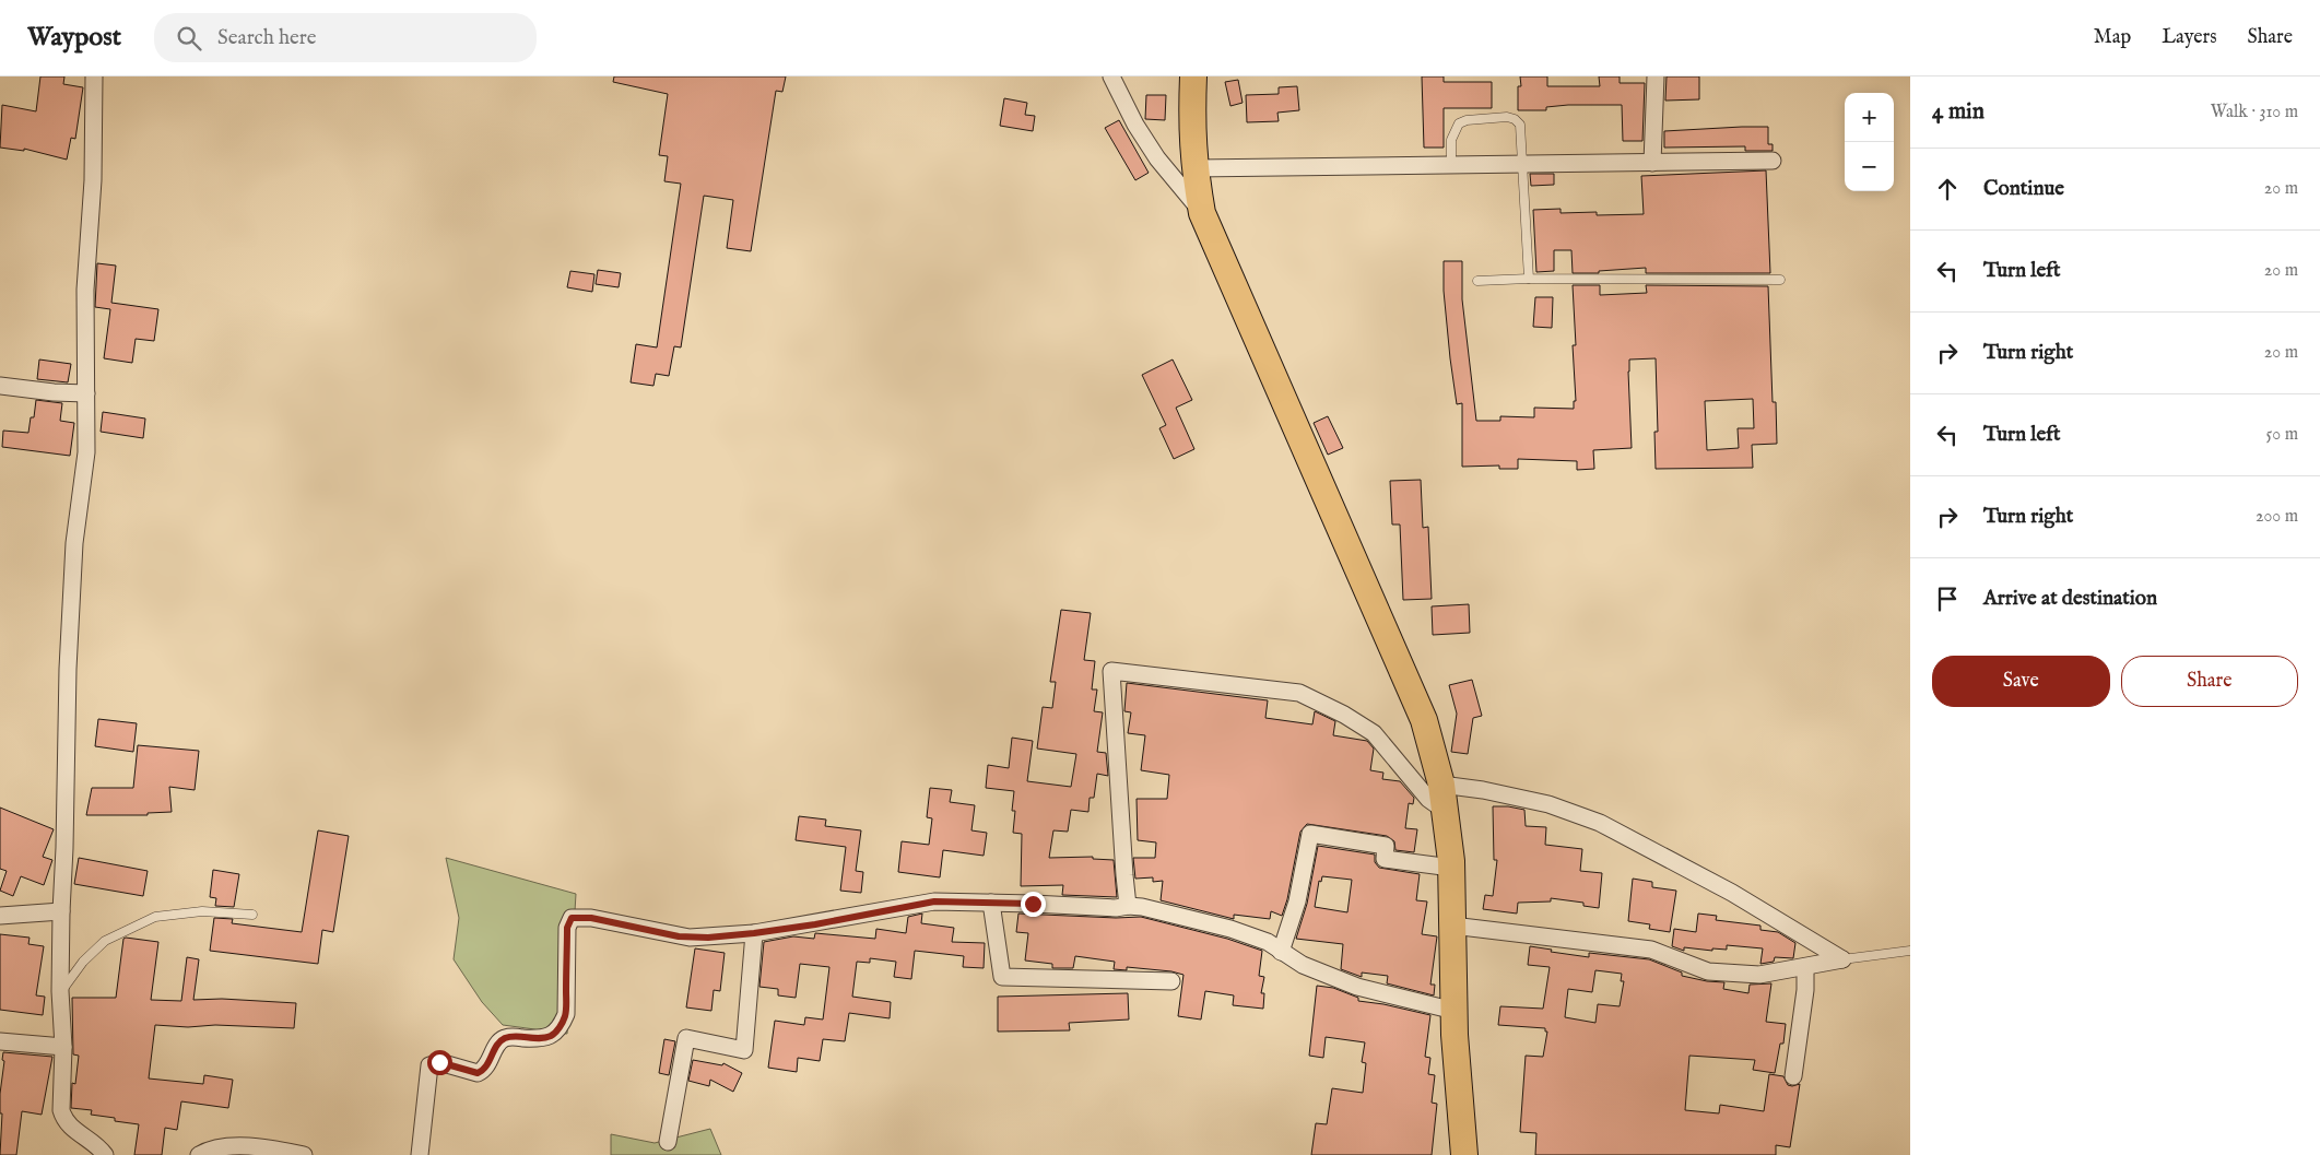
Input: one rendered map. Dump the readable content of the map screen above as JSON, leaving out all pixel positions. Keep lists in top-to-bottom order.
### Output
{
  "page": {
    "header": "Waypost",
    "search": "Search here",
    "nav": ["Map", "Layers", "Share"],
    "heading": ["4 min", "Walk · 310 m"],
    "map_buttons": ["+", "−"],
    "list": [
      ["Continue", "20 m"],
      ["Turn left", "20 m"],
      ["Turn right", "20 m"],
      ["Turn left", "50 m"],
      ["Turn right", "200 m"],
      "Arrive at destination"
    ],
    "buttons": ["Save", "Share"]
  }
}
